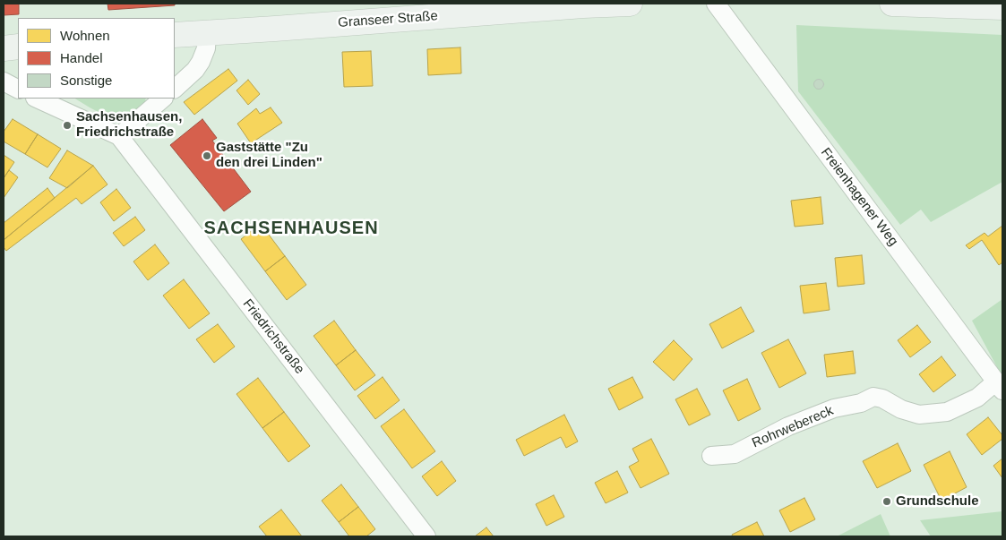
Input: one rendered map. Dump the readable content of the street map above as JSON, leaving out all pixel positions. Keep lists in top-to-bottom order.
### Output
{
  "streets": {
    "main road": ["Granseer Straße"],
    "street": ["Freienhagener Weg", "Friedrichstraße", "Rohrwebereck"]
  },
  "crossings": [
    ["Freienhagener Weg", "Rohrwebereck"]
  ],
  "districts": ["SACHSENHAUSEN"],
  "places": ["Sachsenhausen, Friedrichstraße", "Gaststätte \"Zu den drei Linden\"", "Grundschule"],
  "legend": ["Wohnen", "Handel", "Sonstige"]
}
